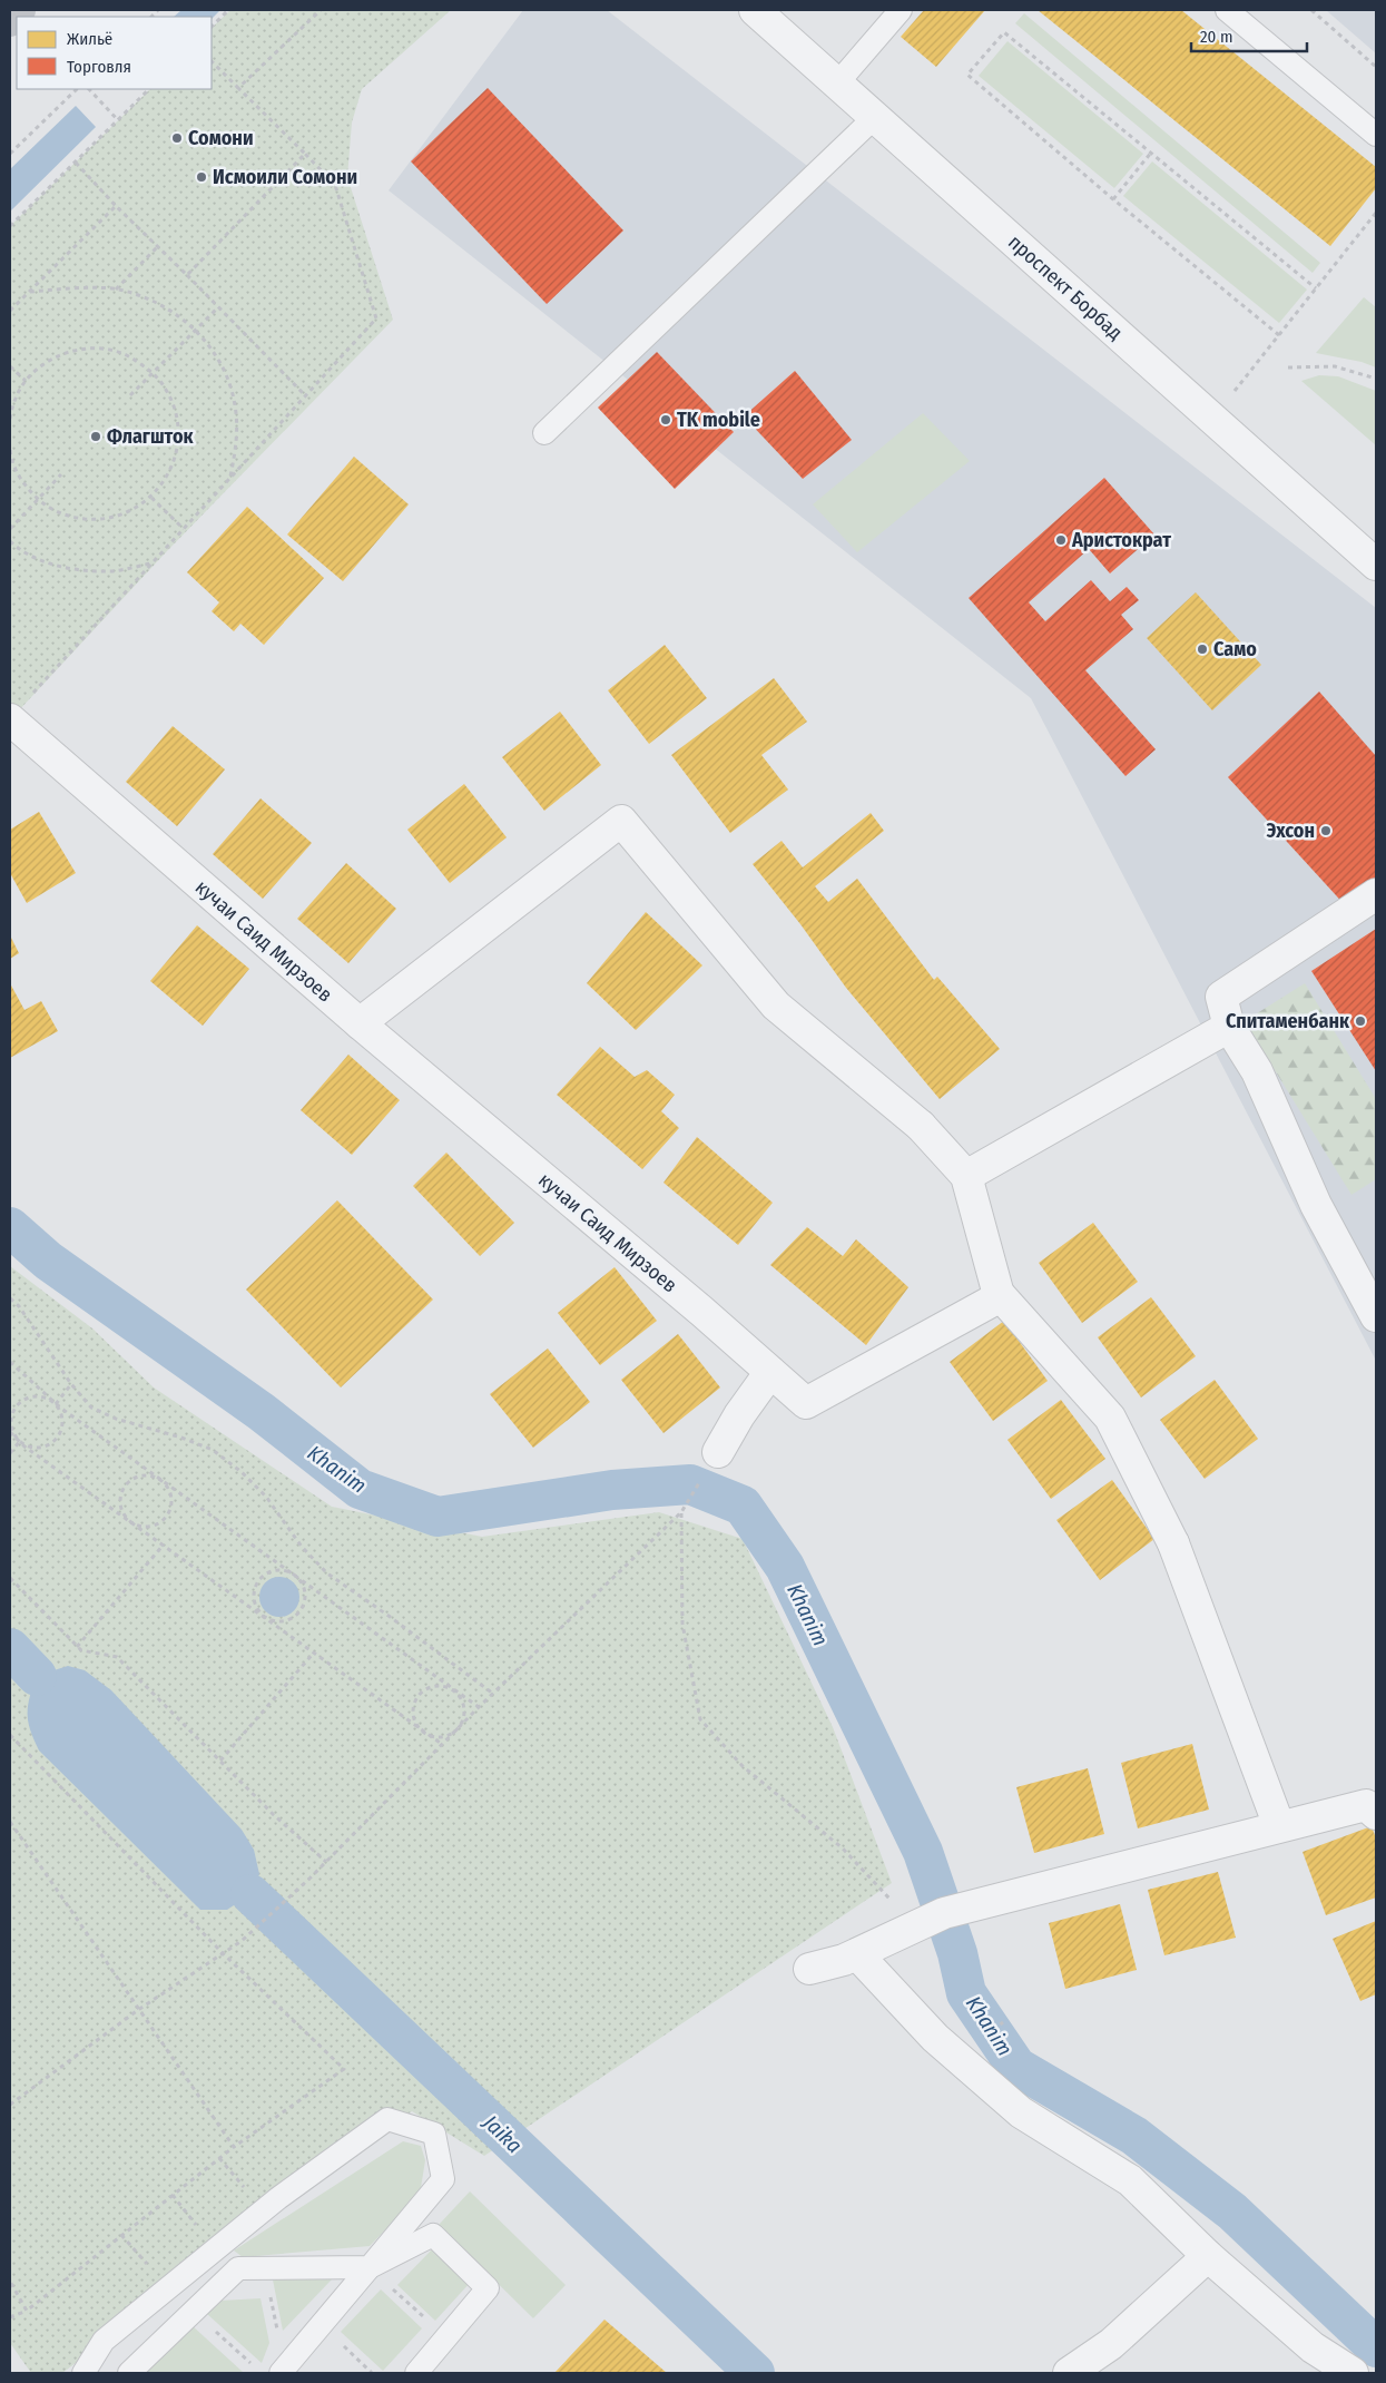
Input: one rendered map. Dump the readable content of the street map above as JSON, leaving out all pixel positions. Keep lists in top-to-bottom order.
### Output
{
  "streets": {
    "street": ["проспект Борбад", "кучаи Саид Мирзоев"]
  },
  "water": ["Khanim", "Jaika"],
  "places": [
    "Сомони",
    "Исмоили Сомони",
    "TK mobile",
    "Флагшток",
    "Аристократ",
    "Само",
    "Эхсон",
    "Спитаменбанк"
  ],
  "legend": ["Жильё", "Торговля"],
  "scale_bar": "20 m"
}
